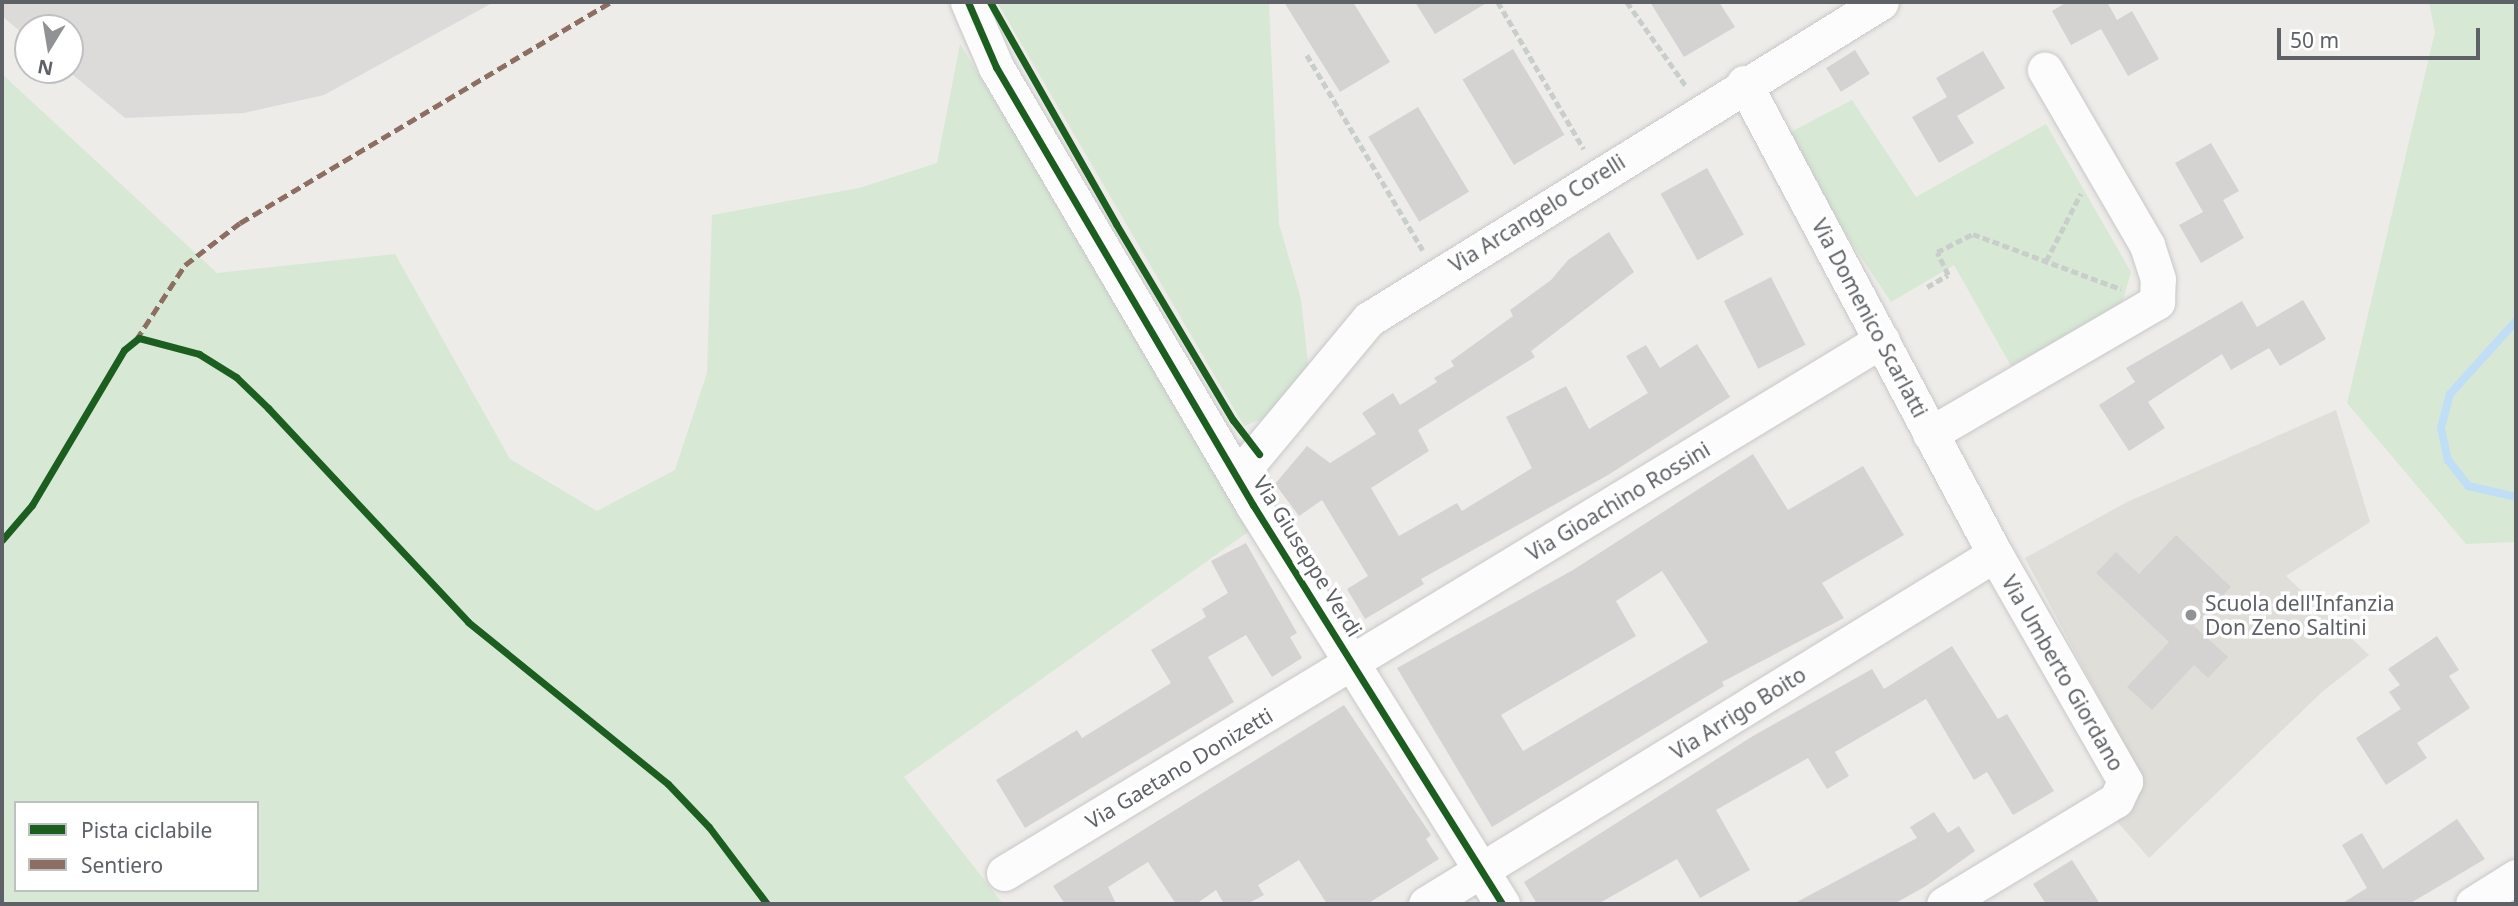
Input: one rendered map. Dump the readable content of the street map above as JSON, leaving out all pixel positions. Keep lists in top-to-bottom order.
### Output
{
  "streets": {
    "street": [
      "Via Arcangelo Corelli",
      "Via Domenico Scarlatti",
      "Via Gioachino Rossini",
      "Via Giuseppe Verdi",
      "Via Umberto Giordano",
      "Via Arrigo Boito",
      "Via Gaetano Donizetti"
    ]
  },
  "crossings": [
    ["Via Arcangelo Corelli", "Via Domenico Scarlatti"],
    ["Via Arcangelo Corelli", "Via Giuseppe Verdi"],
    ["Via Domenico Scarlatti", "Via Gioachino Rossini"],
    ["Via Domenico Scarlatti", "Via Umberto Giordano"],
    ["Via Domenico Scarlatti", "Via Arrigo Boito"],
    ["Via Gioachino Rossini", "Via Giuseppe Verdi"],
    ["Via Gioachino Rossini", "Via Gaetano Donizetti"],
    ["Via Giuseppe Verdi", "Via Arrigo Boito"],
    ["Via Giuseppe Verdi", "Via Gaetano Donizetti"],
    ["Via Umberto Giordano", "Via Arrigo Boito"]
  ],
  "places": ["Scuola dell'Infanzia Don Zeno Saltini"],
  "legend": ["Pista ciclabile", "Sentiero"],
  "scale_bar": "50 m",
  "north": "bottom"
}
